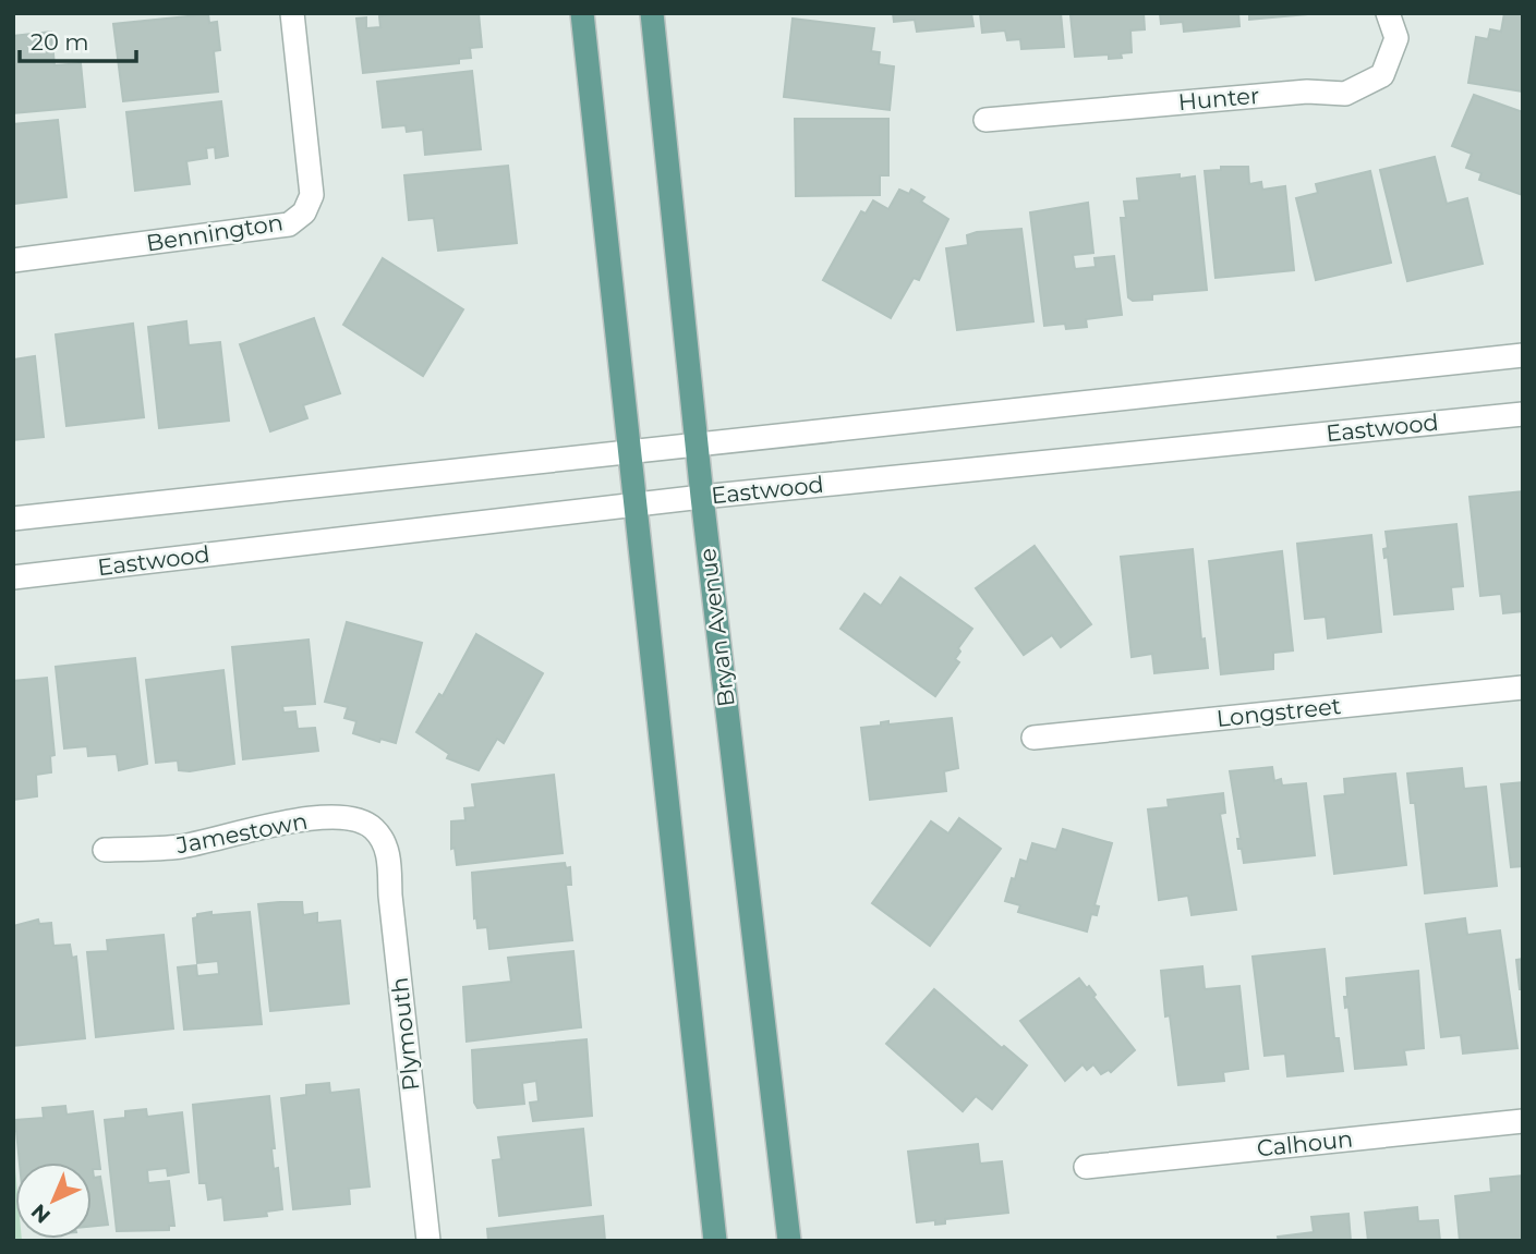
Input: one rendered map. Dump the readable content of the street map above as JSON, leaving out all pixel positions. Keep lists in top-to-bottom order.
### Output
{
  "streets": {
    "main road": ["Bryan Avenue"],
    "street": [
      "Hunter",
      "Bennington",
      "Eastwood",
      "Longstreet",
      "Jamestown",
      "Plymouth",
      "Calhoun"
    ]
  },
  "crossings": [
    ["Eastwood", "Bryan Avenue"],
    ["Jamestown", "Plymouth"]
  ],
  "scale_bar": "20 m",
  "north": "bottom left"
}
